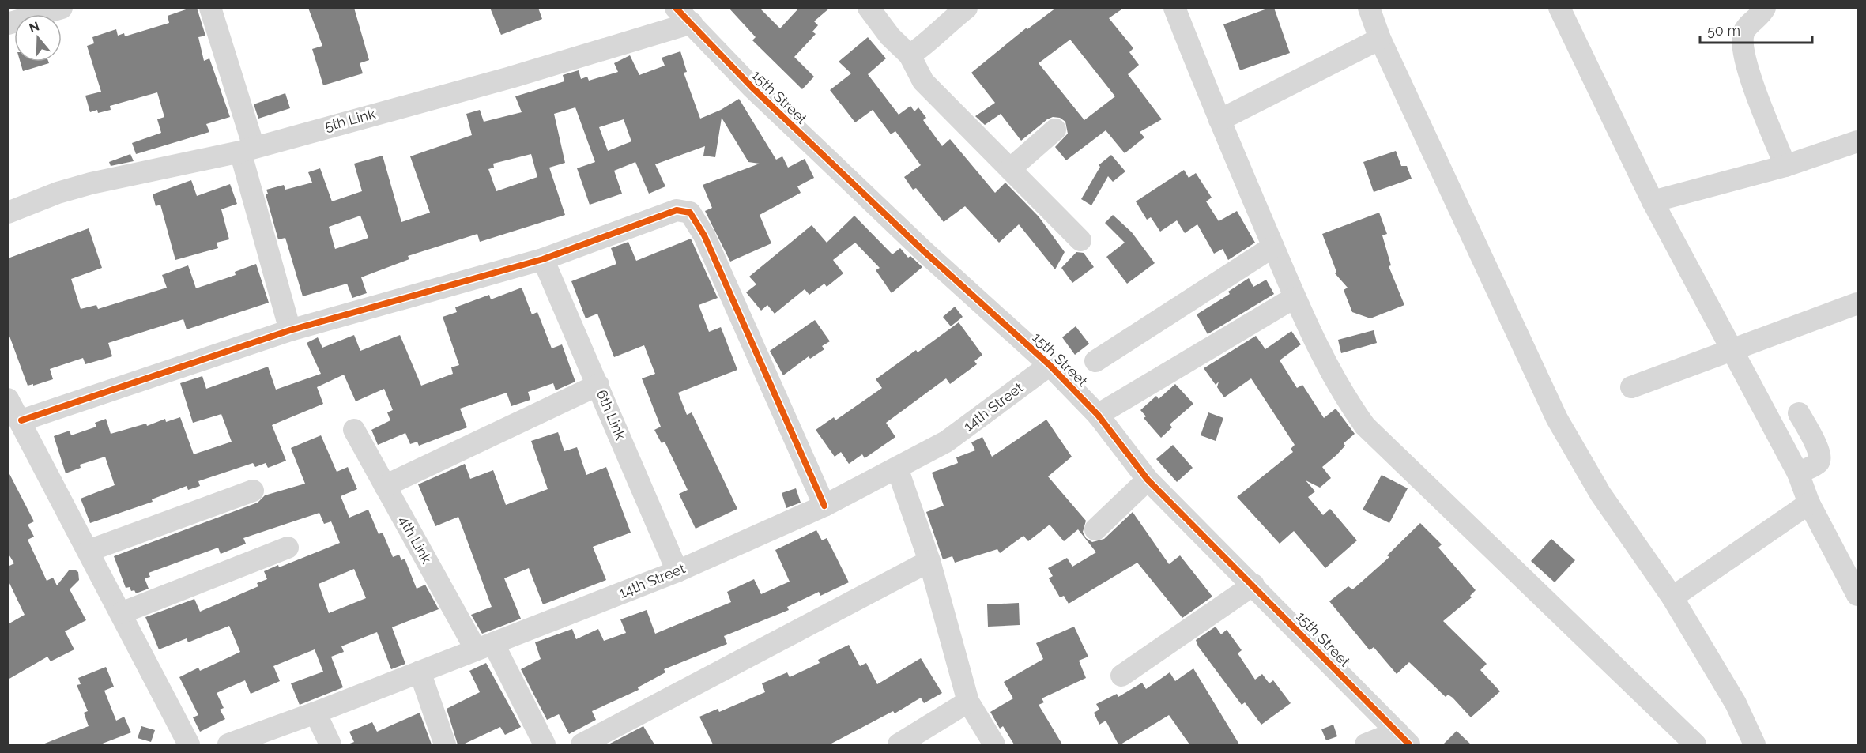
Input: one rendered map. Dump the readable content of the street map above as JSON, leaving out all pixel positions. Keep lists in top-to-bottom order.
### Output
{
  "streets": {
    "street": [
      "15th Street",
      "5th Link",
      "14th Street",
      "6th Link",
      "4th Link"
    ]
  },
  "crossings": [
    ["15th Street", "5th Link"],
    ["15th Street", "14th Street"],
    ["14th Street", "6th Link"],
    ["14th Street", "4th Link"]
  ],
  "scale_bar": "50 m",
  "north": "top"
}
